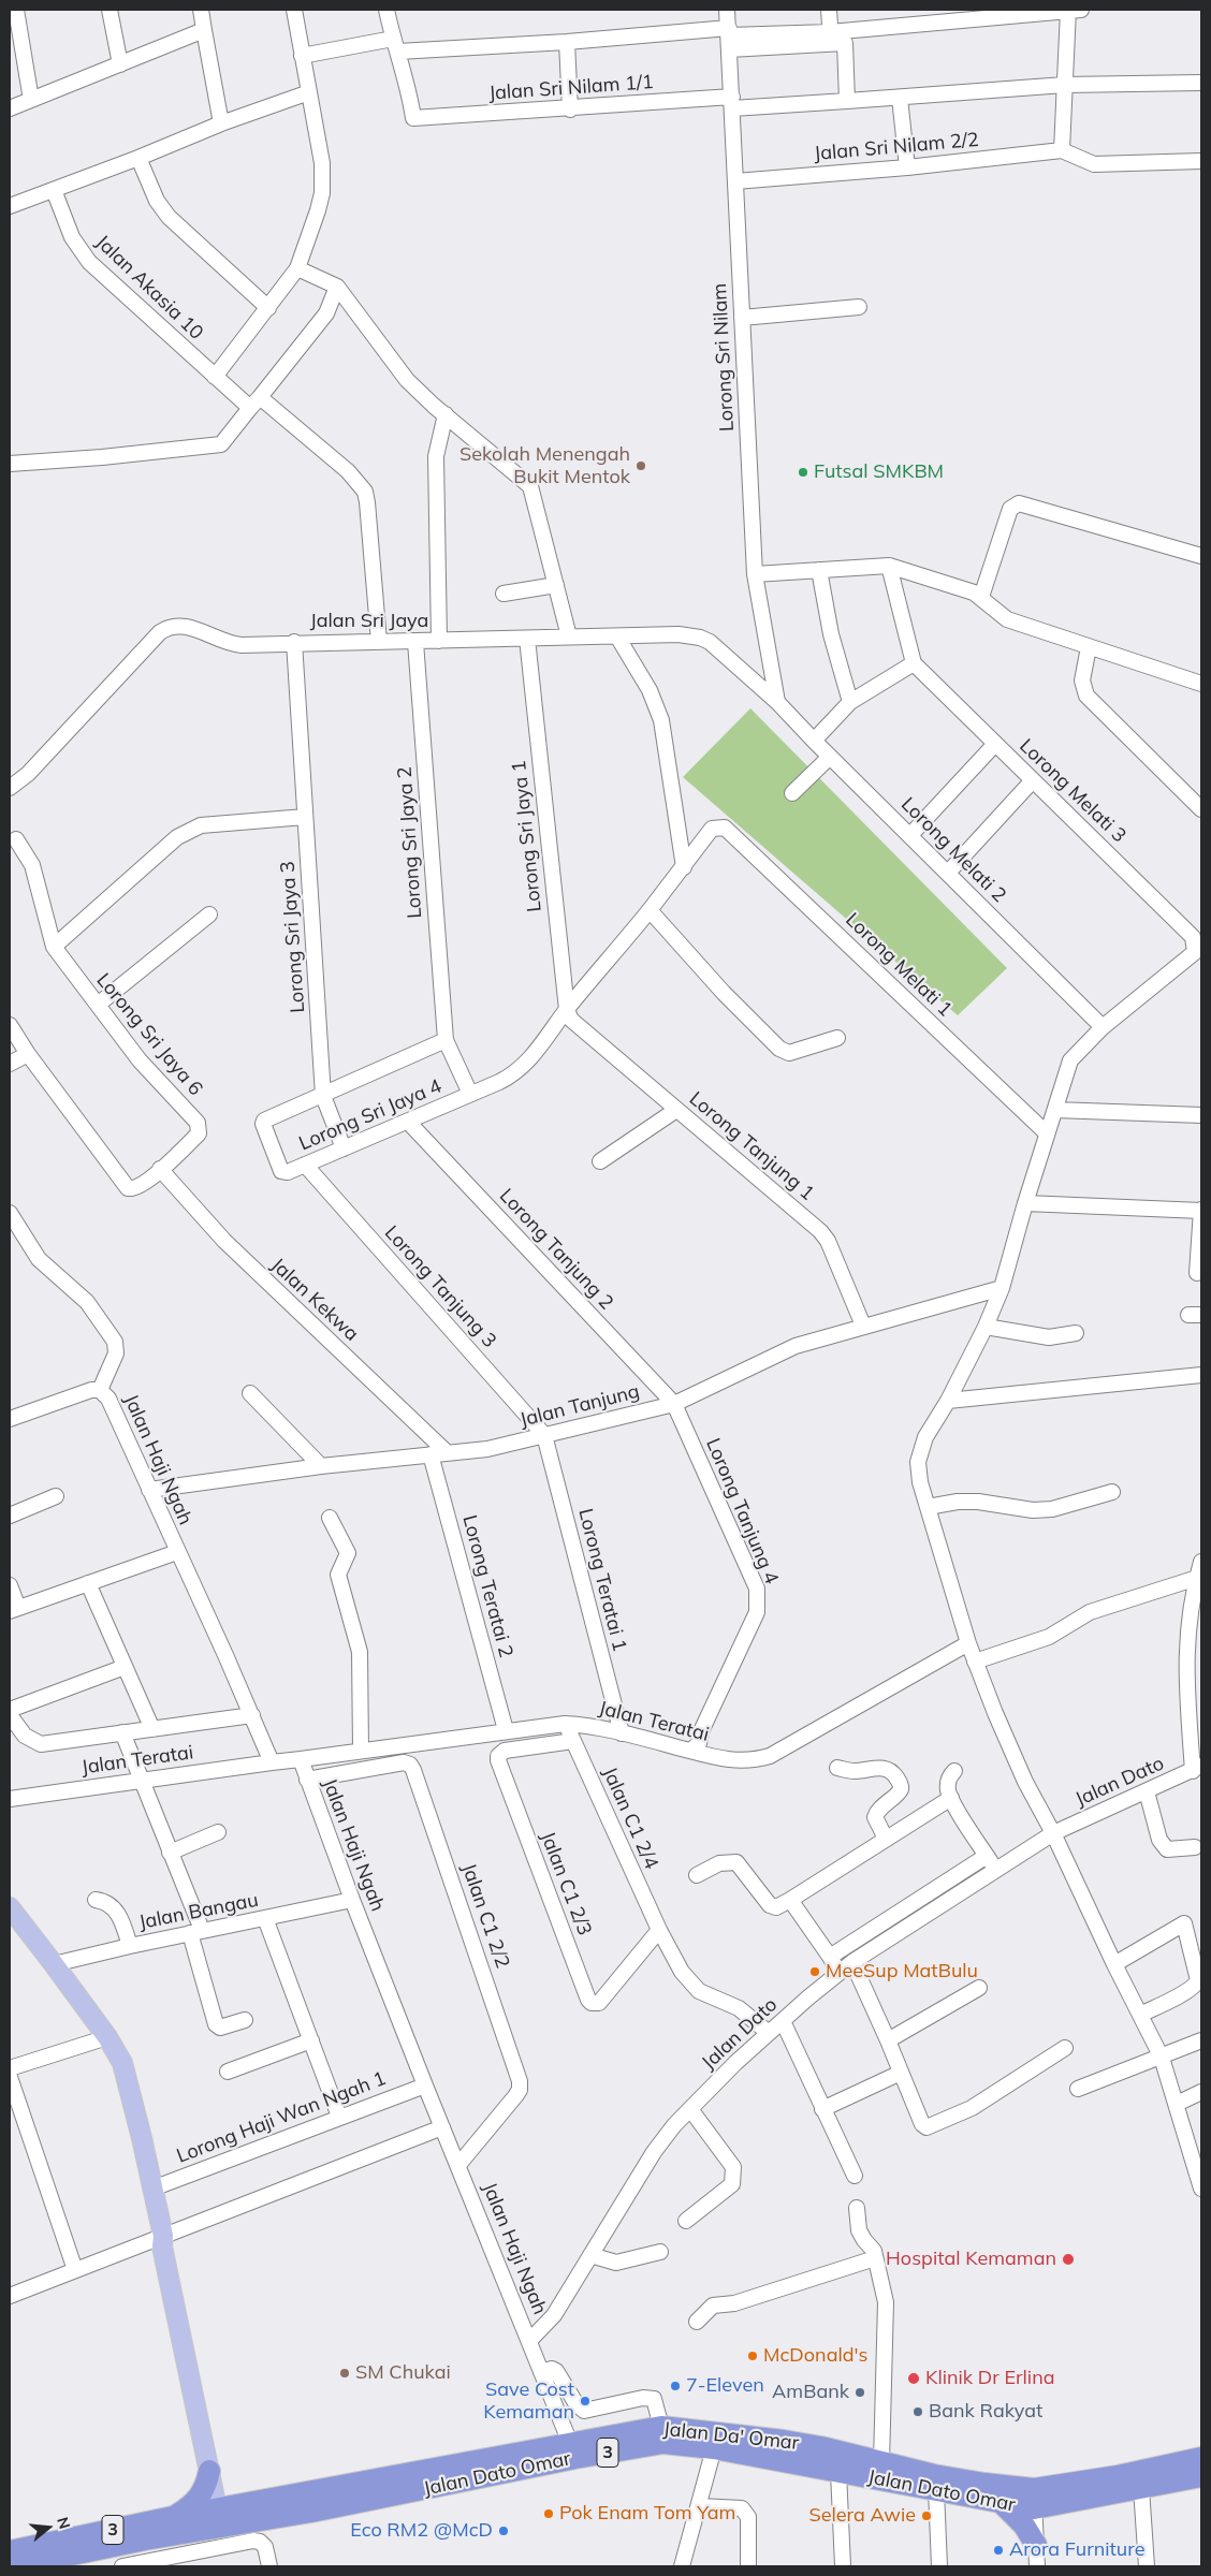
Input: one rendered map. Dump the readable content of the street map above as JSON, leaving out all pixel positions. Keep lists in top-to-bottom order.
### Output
{
  "streets": {
    "highway": ["Jalan Da' Omar", "3", "Jalan Dato Omar"],
    "street": [
      "Jalan Sri Nilam 1/1",
      "Jalan Sri Nilam 2/2",
      "Jalan Akasia 10",
      "Lorong Sri Nilam",
      "Jalan Sri Jaya",
      "Lorong Melati 3",
      "Lorong Sri Jaya 1",
      "Lorong Sri Jaya 2",
      "Lorong Melati 2",
      "Lorong Sri Jaya 3",
      "Lorong Melati 1",
      "Lorong Sri Jaya 6",
      "Lorong Sri Jaya 4",
      "Lorong Tanjung 1",
      "Lorong Tanjung 2",
      "Lorong Tanjung 3",
      "Jalan Kekwa",
      "Jalan Tanjung",
      "Jalan Haji Ngah",
      "Lorong Tanjung 4",
      "Lorong Teratai 1",
      "Lorong Teratai 2",
      "Jalan Teratai",
      "Jalan Dato",
      "Jalan C1 2/4",
      "Jalan C1 2/3",
      "Jalan Bangau",
      "Jalan C1 2/2",
      "Lorong Haji Wan Ngah 1"
    ]
  },
  "crossings": [
    ["Jalan Sri Nilam 1/1", "Lorong Sri Nilam"],
    ["Jalan Sri Nilam 2/2", "Lorong Sri Nilam"],
    ["Jalan Akasia 10", "Jalan Sri Jaya"],
    ["Lorong Sri Nilam", "Jalan Sri Jaya"],
    ["Lorong Sri Nilam", "Lorong Melati 2"],
    ["Jalan Sri Jaya", "Lorong Sri Jaya 1"],
    ["Jalan Sri Jaya", "Lorong Sri Jaya 2"],
    ["Jalan Sri Jaya", "Lorong Melati 2"],
    ["Jalan Sri Jaya", "Lorong Sri Jaya 3"],
    ["Lorong Sri Jaya 1", "Lorong Tanjung 1"],
    ["Lorong Sri Jaya 2", "Lorong Sri Jaya 4"],
    ["Lorong Sri Jaya 3", "Lorong Sri Jaya 4"],
    ["Lorong Sri Jaya 6", "Jalan Kekwa"],
    ["Lorong Sri Jaya 4", "Lorong Tanjung 2"],
    ["Lorong Sri Jaya 4", "Lorong Tanjung 3"],
    ["Lorong Tanjung 1", "Jalan Tanjung"],
    ["Lorong Tanjung 2", "Jalan Tanjung"],
    ["Lorong Tanjung 2", "Lorong Tanjung 4"],
    ["Lorong Tanjung 3", "Jalan Tanjung"],
    ["Lorong Tanjung 3", "Lorong Teratai 1"],
    ["Jalan Kekwa", "Jalan Tanjung"],
    ["Jalan Tanjung", "Jalan Haji Ngah"],
    ["Jalan Tanjung", "Lorong Tanjung 4"],
    ["Jalan Tanjung", "Lorong Teratai 1"],
    ["Jalan Tanjung", "Lorong Teratai 2"],
    ["Jalan Haji Ngah", "Jalan Teratai"],
    ["Jalan Haji Ngah", "Jalan Dato"],
    ["Jalan Haji Ngah", "Jalan Bangau"],
    ["Jalan Haji Ngah", "Jalan C1 2/2"],
    ["Jalan Haji Ngah", "Lorong Haji Wan Ngah 1"],
    ["Jalan Haji Ngah", "Jalan Da' Omar"],
    ["Lorong Tanjung 4", "Jalan Teratai"],
    ["Lorong Teratai 1", "Jalan Teratai"],
    ["Lorong Teratai 2", "Jalan Teratai"],
    ["Jalan Teratai", "Jalan C1 2/4"],
    ["Jalan Dato", "Jalan C1 2/4"],
    ["Jalan C1 2/4", "Jalan C1 2/3"],
    ["Jalan Da' Omar", "3"],
    ["Jalan Da' Omar", "Jalan Dato Omar"]
  ],
  "places": [
    "Sekolah Menengah Bukit Mentok",
    "Futsal SMKBM",
    "MeeSup MatBulu",
    "Hospital Kemaman",
    "McDonald's",
    "SM Chukai",
    "Klinik Dr Erlina",
    "7-Eleven",
    "AmBank",
    "Save Cost Kemaman",
    "Bank Rakyat",
    "Pok Enam Tom Yam",
    "Selera Awie",
    "Eco RM2 @McD",
    "Arora Furniture"
  ],
  "north": "right"
}
